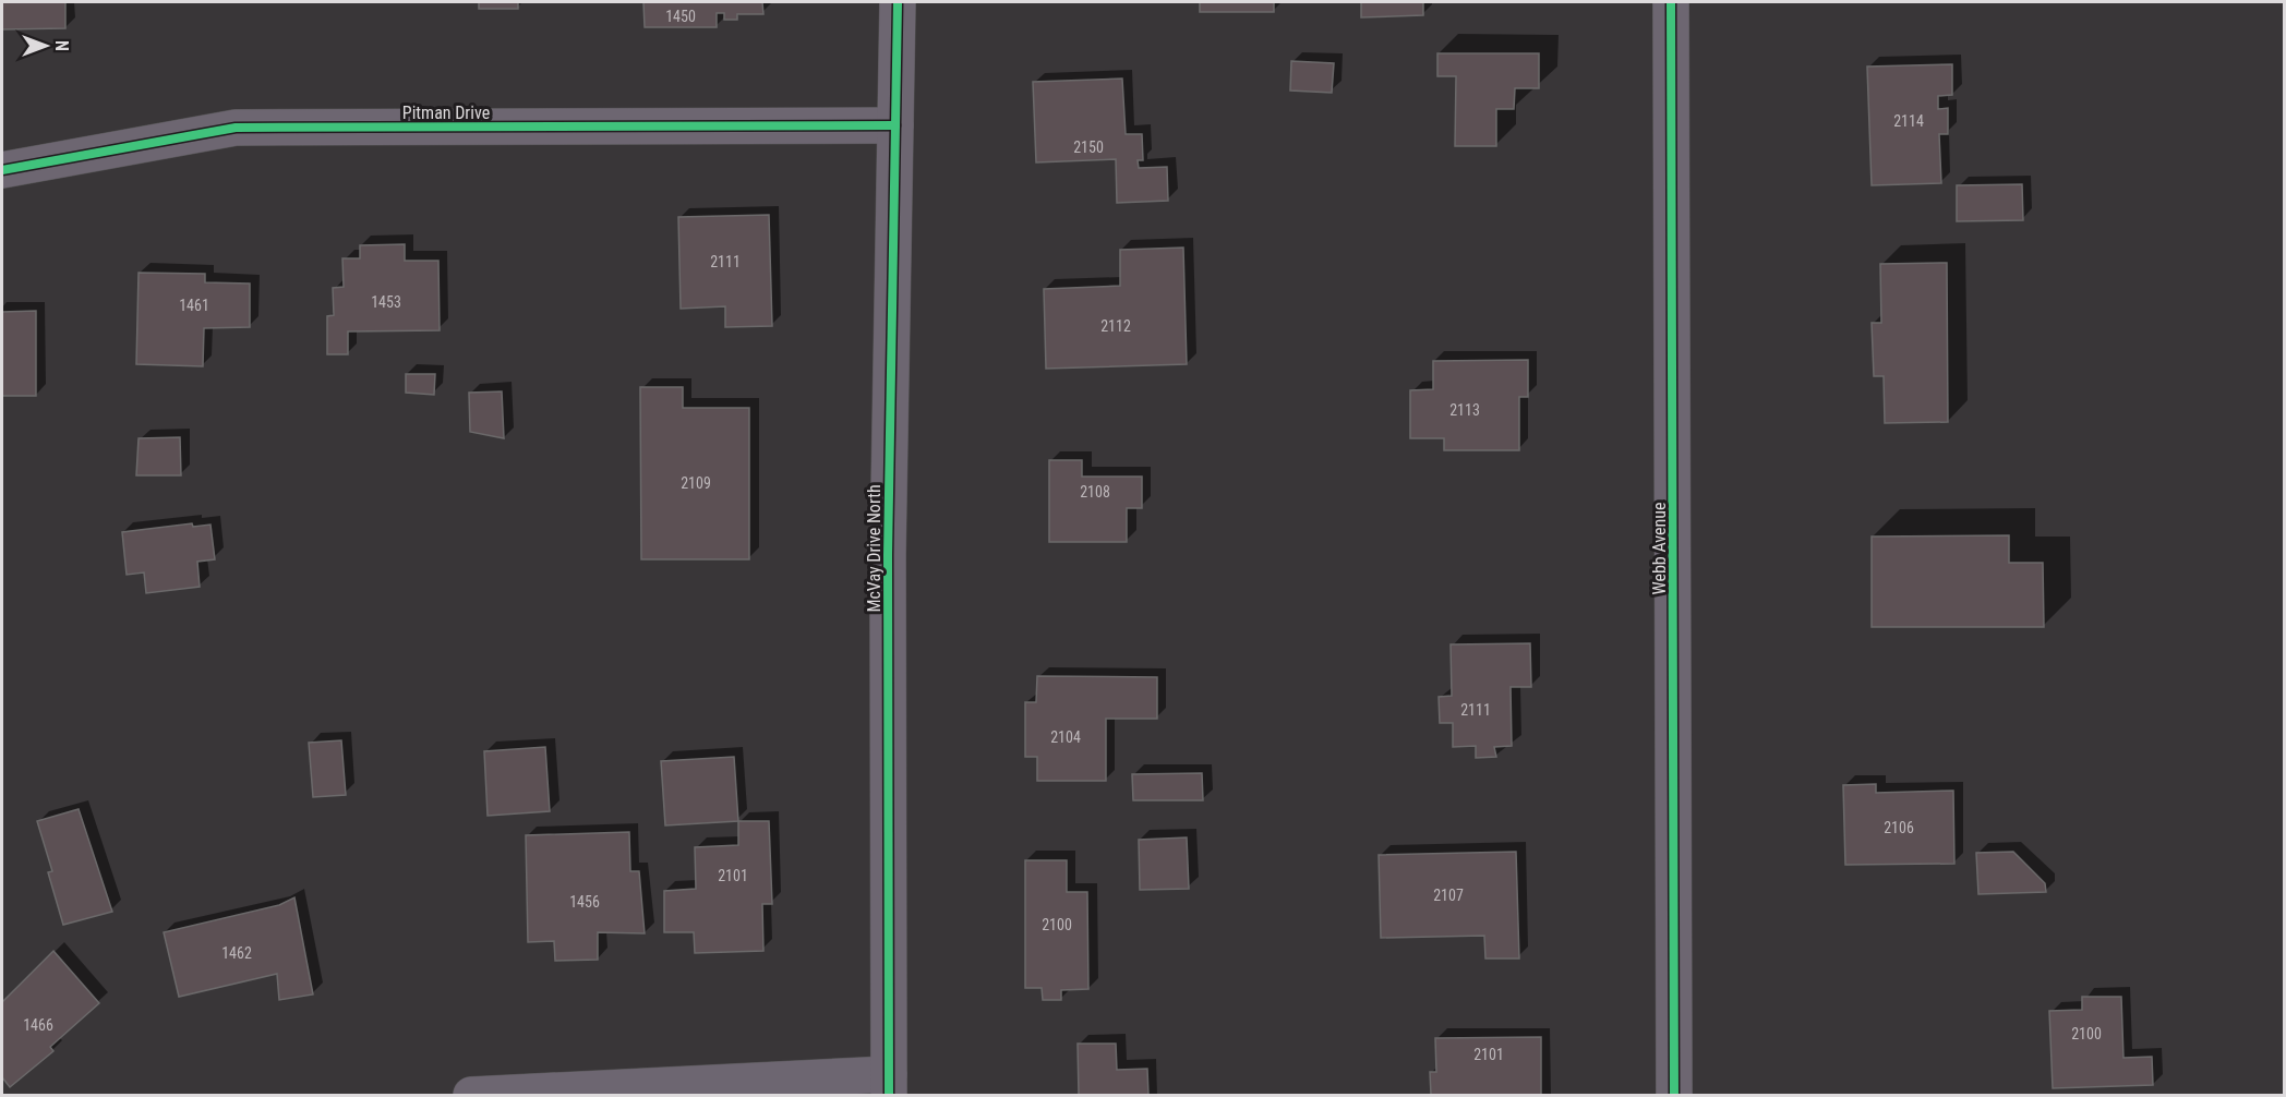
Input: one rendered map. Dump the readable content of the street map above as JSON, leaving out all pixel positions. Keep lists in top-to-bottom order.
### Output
{
  "streets": {
    "street": ["Pitman Drive", "McVay Drive North", "Webb Avenue"]
  },
  "crossings": [
    ["Pitman Drive", "McVay Drive North"]
  ],
  "house_numbers": [
    "1450",
    "2114",
    "2150",
    "2111",
    "1453",
    "1461",
    "2112",
    "2113",
    "2109",
    "2108",
    "2111",
    "2104",
    "2106",
    "2101",
    "2107",
    "1456",
    "2100",
    "1462",
    "1466",
    "2100",
    "2101"
  ],
  "north": "right"
}
